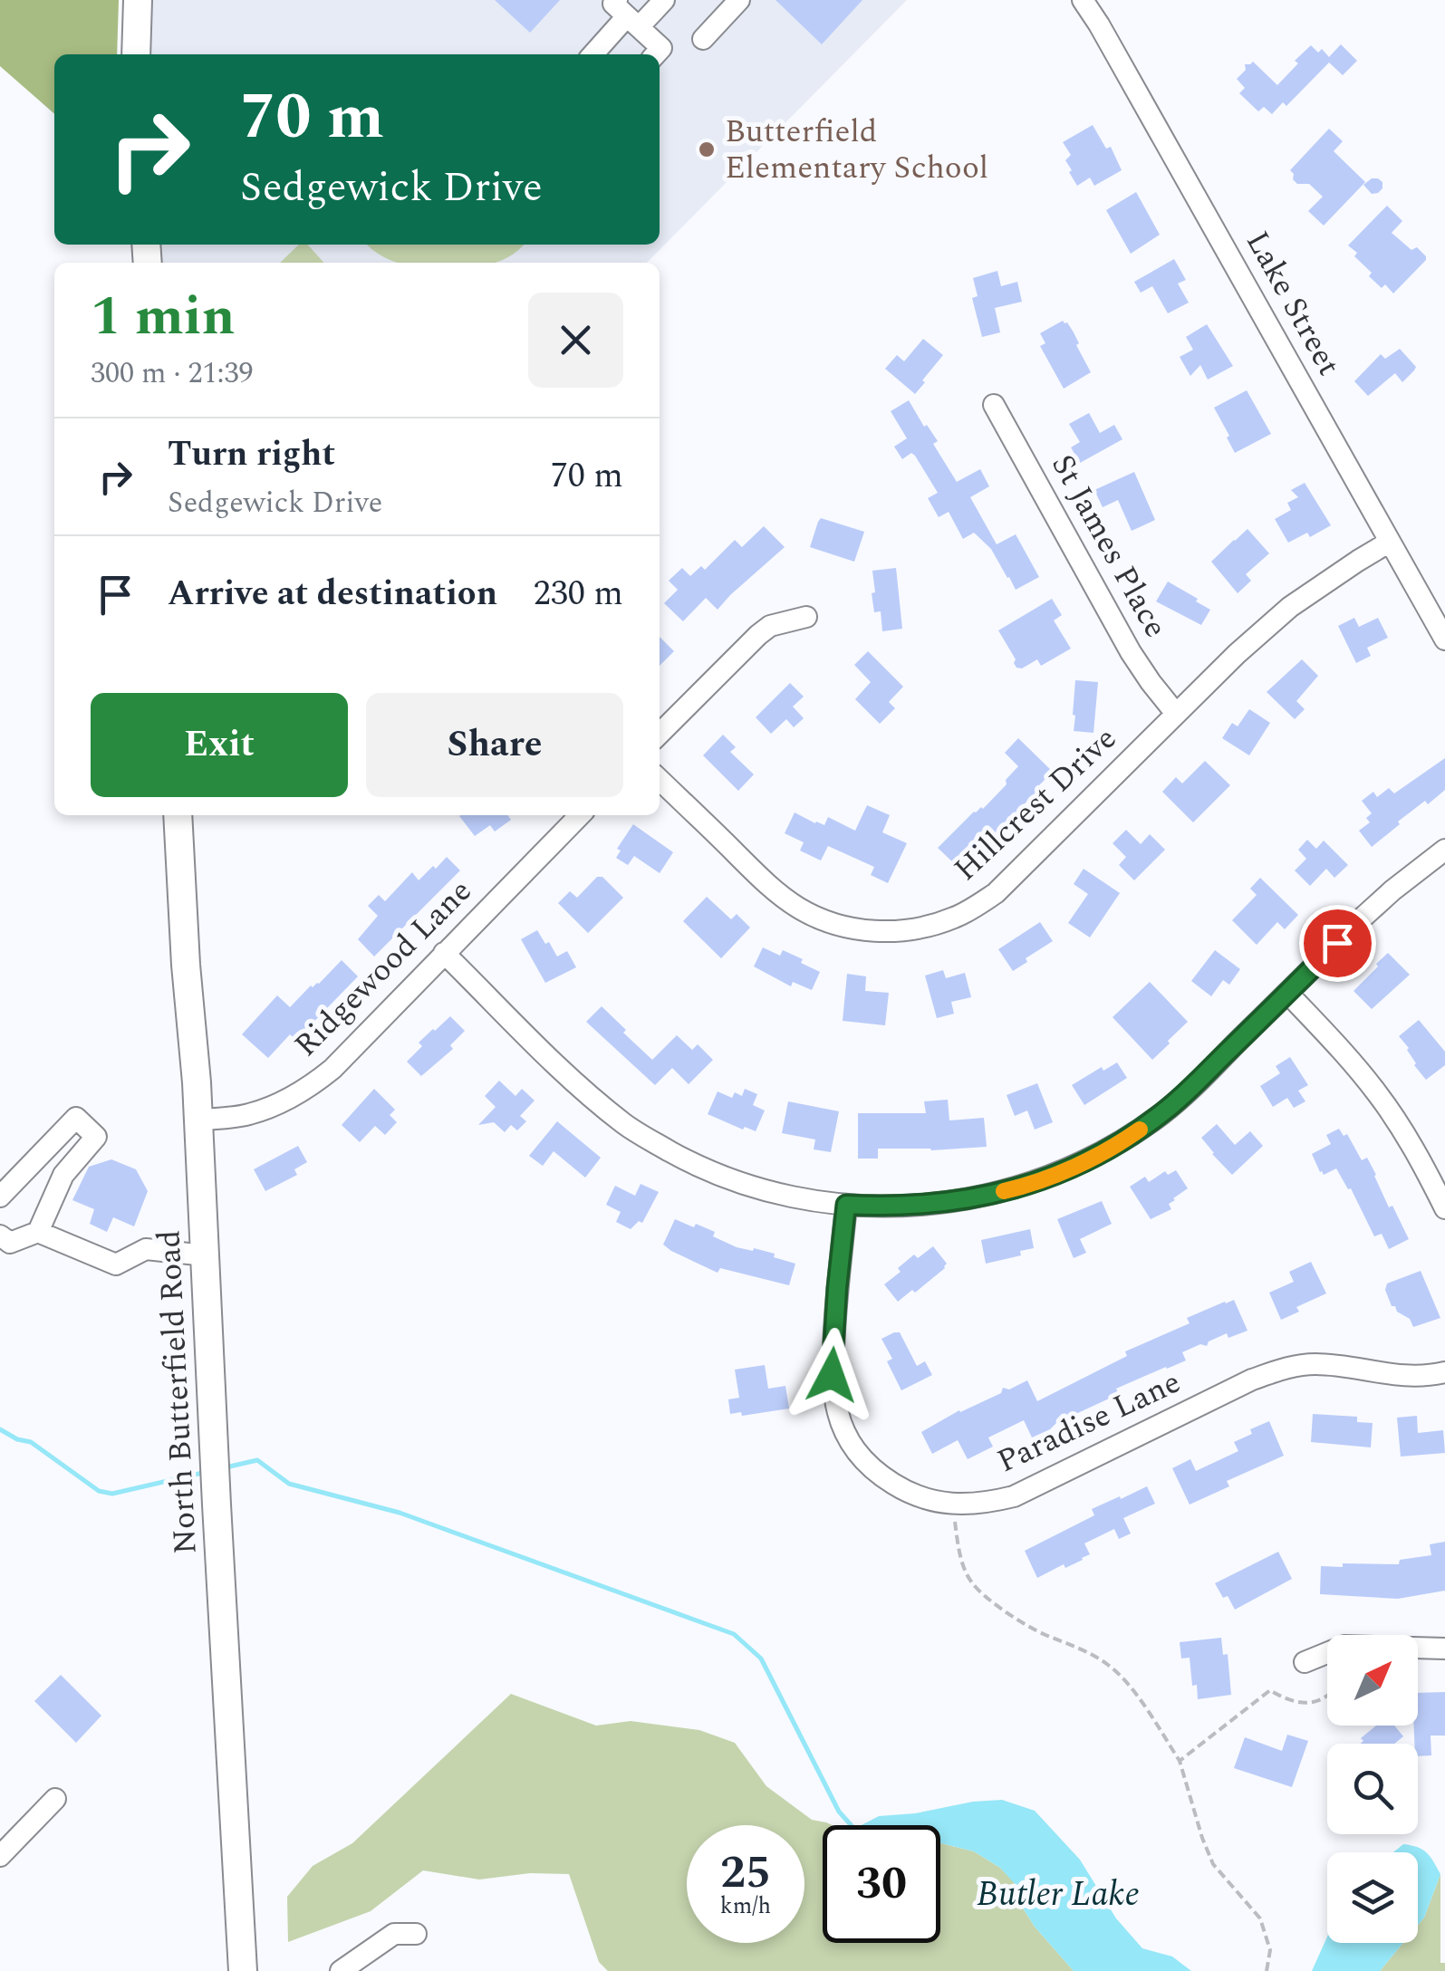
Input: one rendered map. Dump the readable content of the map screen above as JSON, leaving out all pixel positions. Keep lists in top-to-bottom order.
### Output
{
  "streets": {
    "main road": ["North Butterfield Road"],
    "street": [
      "Lake Street",
      "St James Place",
      "Hillcrest Drive",
      "Ridgewood Lane",
      "Paradise Lane"
    ]
  },
  "crossings": [
    ["Lake Street", "Hillcrest Drive"],
    ["St James Place", "Hillcrest Drive"],
    ["Ridgewood Lane", "North Butterfield Road"]
  ],
  "water": ["Butler Lake"],
  "places": ["Butterfield Elementary School"],
  "north": "top right",
  "page": {
    "turn": ["70 m", "Sedgewick Drive"],
    "heading": ["1 min", "300 m · 21:39"],
    "list": [
      {
        "name": "Turn right",
        "note": "Sedgewick Drive",
        "value": "70 m"
      },
      {
        "name": "Arrive at destination",
        "value": "230 m"
      }
    ],
    "buttons": ["Exit", "Share"],
    "speed": "25 km/h",
    "limit": "30"
  }
}
